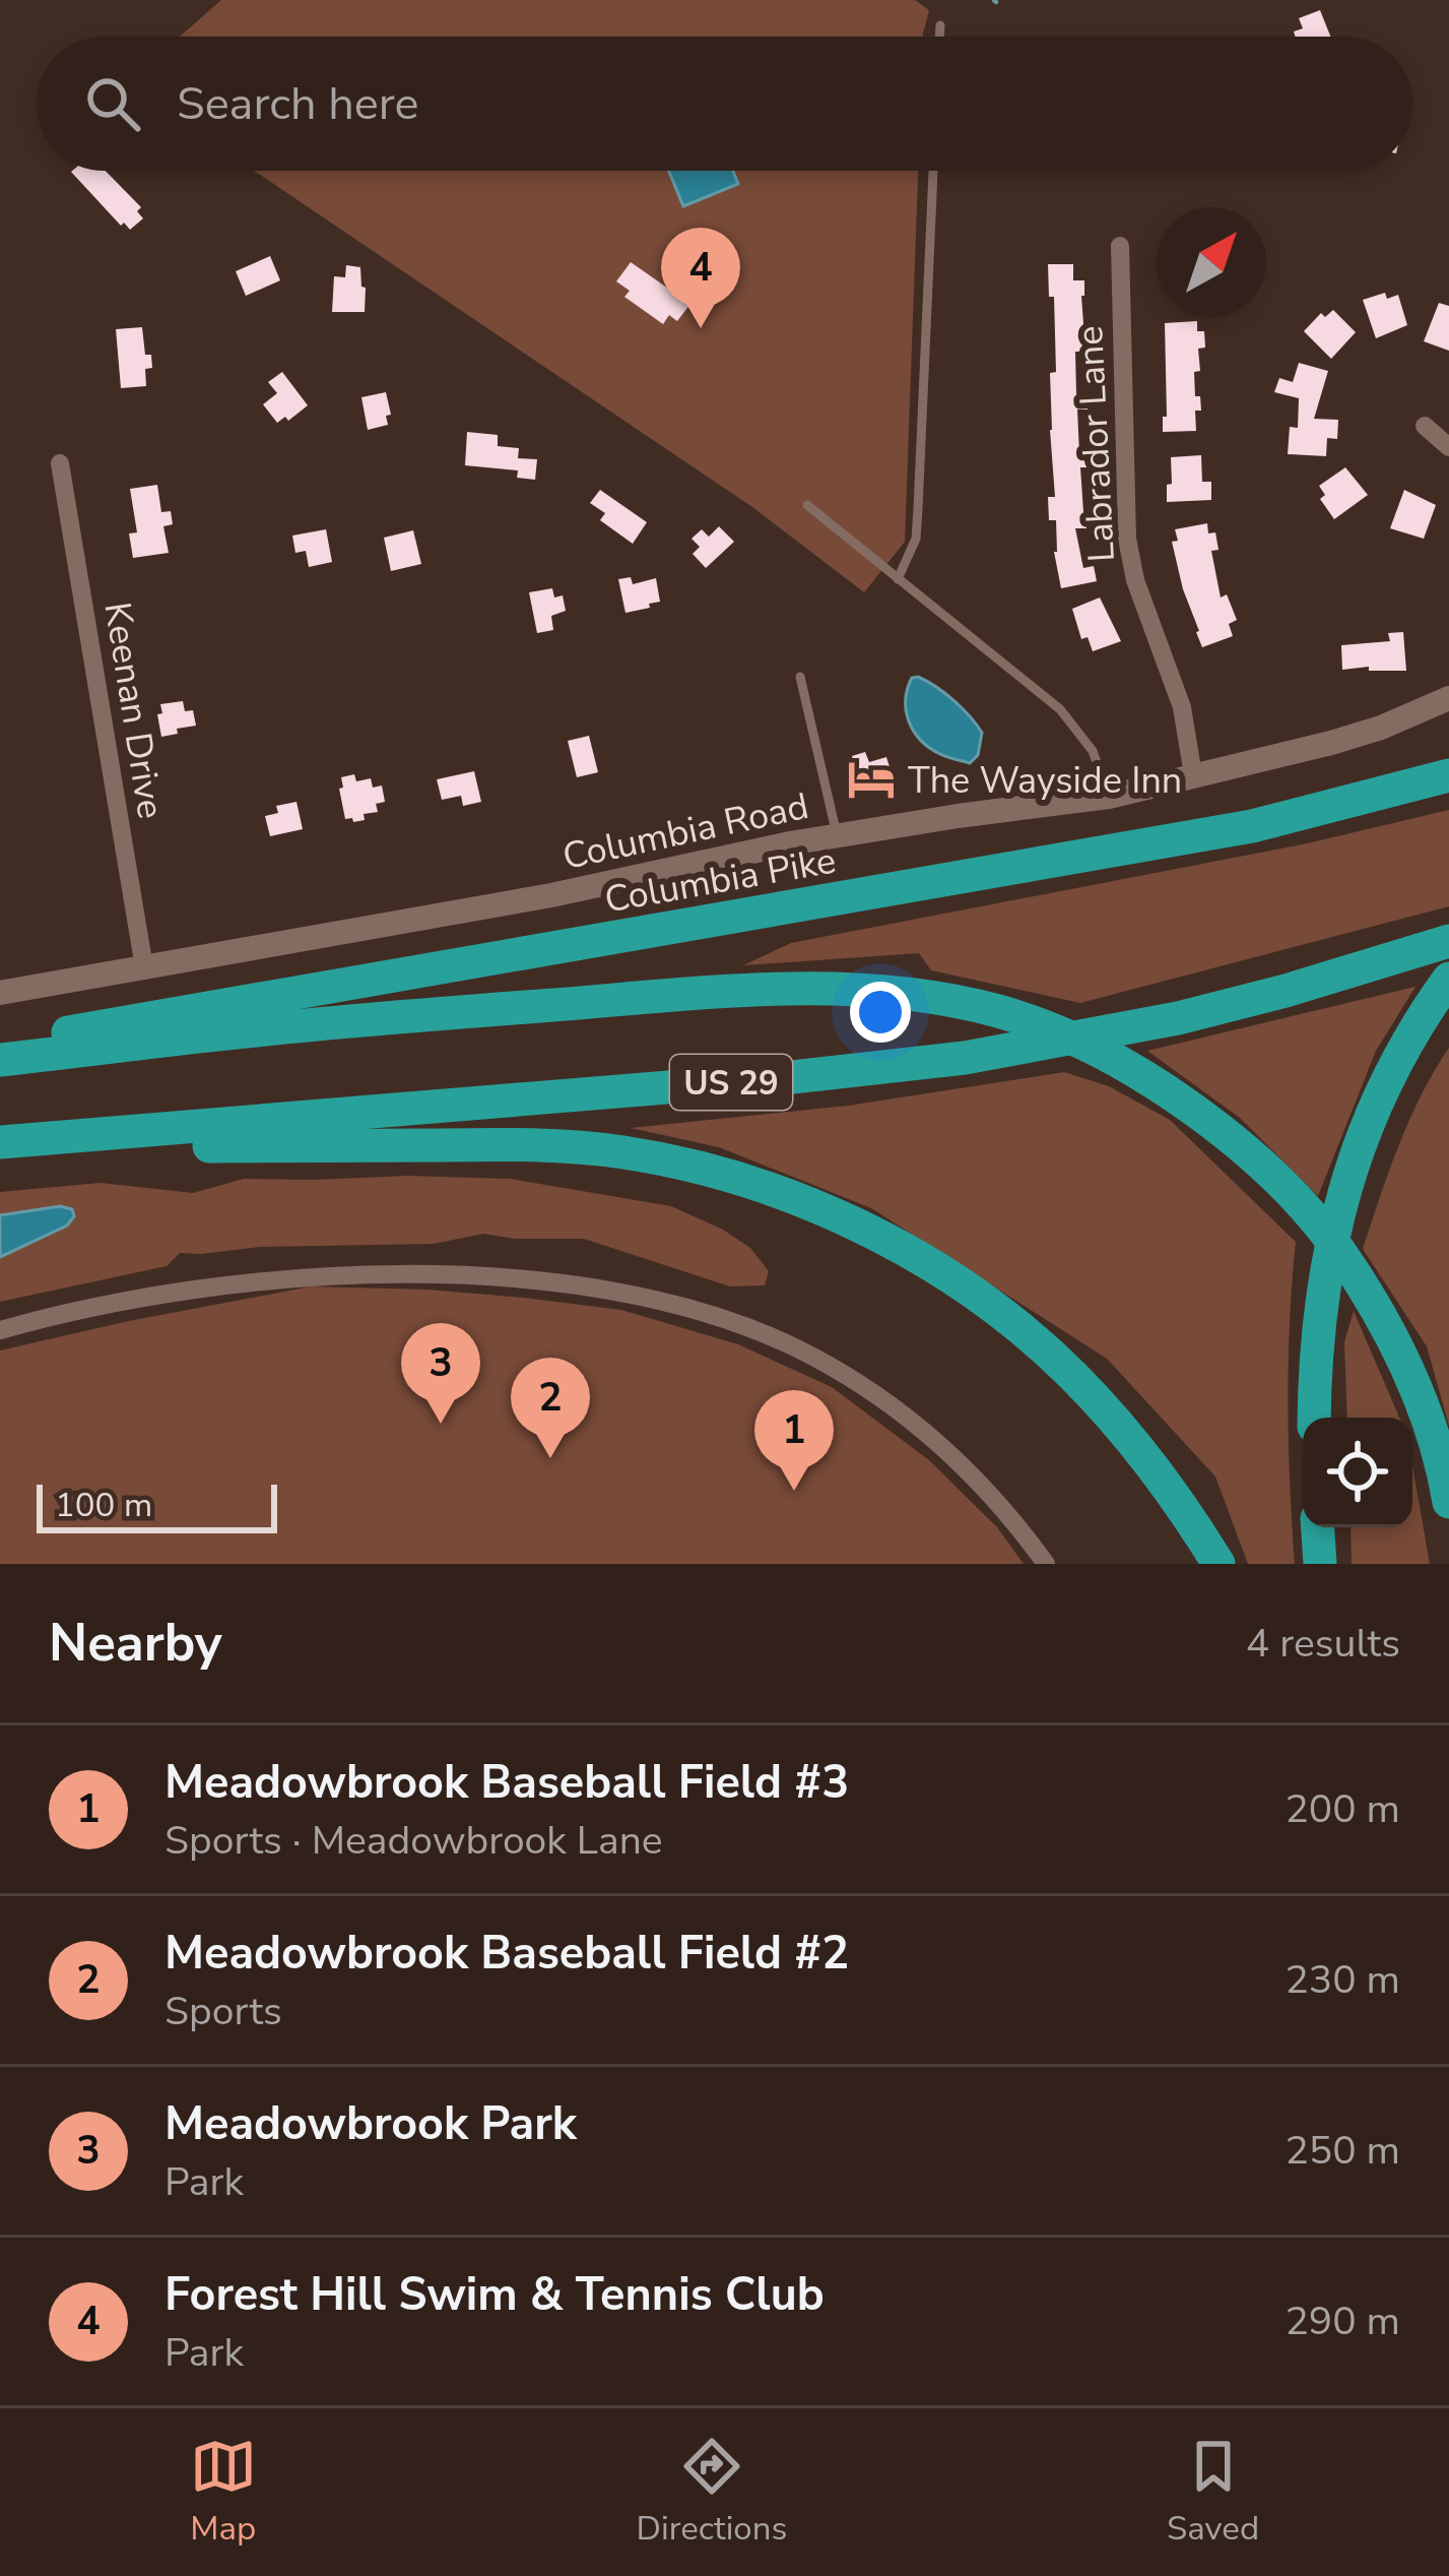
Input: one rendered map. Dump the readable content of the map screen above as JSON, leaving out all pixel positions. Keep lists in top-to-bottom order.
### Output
{
  "streets": {
    "highway": ["Columbia Pike", "US 29"],
    "street": ["Labrador Lane", "Keenan Drive", "Columbia Road"]
  },
  "crossings": [
    ["Labrador Lane", "Columbia Road"],
    ["Keenan Drive", "Columbia Road"]
  ],
  "places": {
    "hotel": ["The Wayside Inn"]
  },
  "scale_bar": "100 m",
  "north": "top right",
  "page": {
    "search": "Search here",
    "pins": [
      "4",
      "3",
      "2",
      "1"
    ],
    "scale": "100 m",
    "heading": ["Nearby", "4 results"],
    "list": [
      {
        "mark": "1",
        "name": "Meadowbrook Baseball Field #3",
        "note": "Sports · Meadowbrook Lane",
        "value": "200 m"
      },
      {
        "mark": "2",
        "name": "Meadowbrook Baseball Field #2",
        "note": "Sports",
        "value": "230 m"
      },
      {
        "mark": "3",
        "name": "Meadowbrook Park",
        "note": "Park",
        "value": "250 m"
      },
      {
        "mark": "4",
        "name": "Forest Hill Swim & Tennis Club",
        "note": "Park",
        "value": "290 m"
      }
    ],
    "nav": ["Map", "Directions", "Saved"]
  }
}
